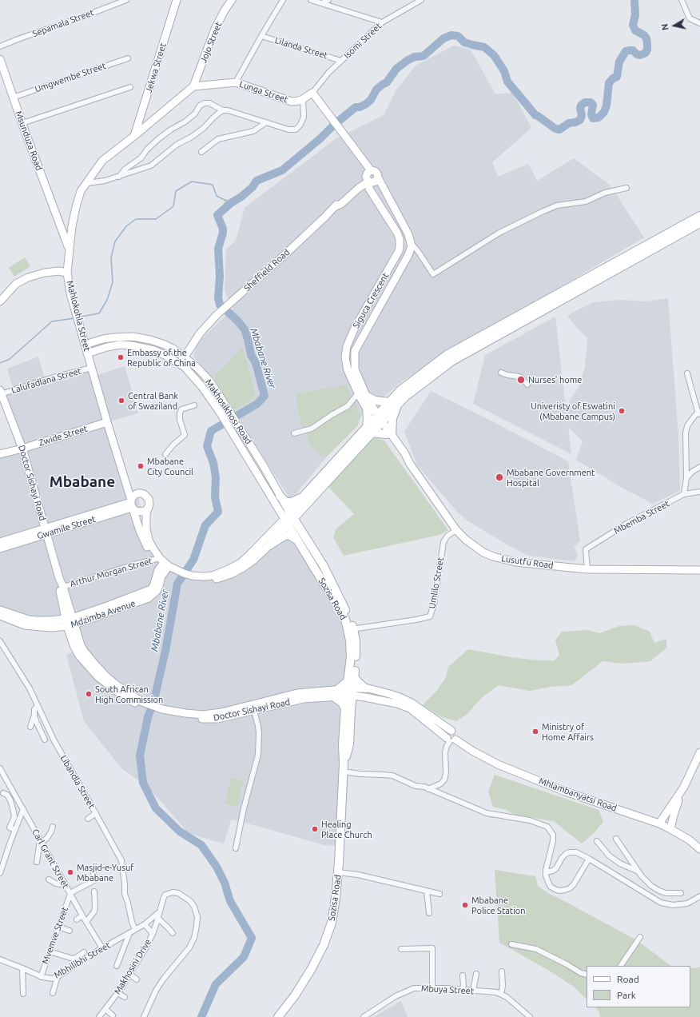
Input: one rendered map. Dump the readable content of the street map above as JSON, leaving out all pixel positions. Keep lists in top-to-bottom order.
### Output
{
  "streets": {
    "main road": ["Sozisa Road"],
    "street": [
      "Sepamala Street",
      "Isomi Street",
      "Jojo Street",
      "Lilanda Street",
      "Jekwa Street",
      "Umgwembe Street",
      "Lunga Street",
      "Msunduza Road",
      "Sheffield Road",
      "Siguca Crescent",
      "Mahlokohla Street",
      "Lalufadlana Street",
      "Makhosikhosi Road",
      "Zwide Street",
      "Doctor Sishayi Road",
      "Mbemba Street",
      "Gwamile Street",
      "Lusutfu Road",
      "Arthur Morgan Street",
      "Umlilo Street",
      "Mdzimba Avenue",
      "Libandla Street",
      "Mhlambanyatsi Road",
      "Carl Grant Street",
      "Mvemve Street",
      "Mbhilibhi Street",
      "Makhosini Drive",
      "Mbuya Street"
    ]
  },
  "crossings": [
    ["Isomi Street", "Lilanda Street"],
    ["Jojo Street", "Lunga Street"],
    ["Jojo Street", "Mahlokohla Street"],
    ["Jekwa Street", "Mahlokohla Street"],
    ["Umgwembe Street", "Msunduza Road"],
    ["Lunga Street", "Mahlokohla Street"],
    ["Msunduza Road", "Mahlokohla Street"],
    ["Sheffield Road", "Makhosikhosi Road"],
    ["Siguca Crescent", "Lusutfu Road"],
    ["Mahlokohla Street", "Lalufadlana Street"],
    ["Mahlokohla Street", "Makhosikhosi Road"],
    ["Mahlokohla Street", "Zwide Street"],
    ["Mahlokohla Street", "Gwamile Street"],
    ["Mahlokohla Street", "Arthur Morgan Street"],
    ["Mahlokohla Street", "Mdzimba Avenue"],
    ["Lalufadlana Street", "Doctor Sishayi Road"],
    ["Makhosikhosi Road", "Sozisa Road"],
    ["Zwide Street", "Doctor Sishayi Road"],
    ["Doctor Sishayi Road", "Gwamile Street"],
    ["Doctor Sishayi Road", "Arthur Morgan Street"],
    ["Doctor Sishayi Road", "Sozisa Road"],
    ["Doctor Sishayi Road", "Mdzimba Avenue"],
    ["Doctor Sishayi Road", "Mhlambanyatsi Road"],
    ["Mbemba Street", "Lusutfu Road"],
    ["Lusutfu Road", "Umlilo Street"],
    ["Arthur Morgan Street", "Mdzimba Avenue"],
    ["Umlilo Street", "Sozisa Road"],
    ["Sozisa Road", "Mhlambanyatsi Road"],
    ["Libandla Street", "Mbhilibhi Street"],
    ["Carl Grant Street", "Mvemve Street"],
    ["Carl Grant Street", "Mbhilibhi Street"],
    ["Mvemve Street", "Mbhilibhi Street"],
    ["Mbhilibhi Street", "Makhosini Drive"]
  ],
  "districts": ["Mbabane"],
  "water": ["Mbabane River"],
  "places": [
    "Embassy of the Republic of China",
    "Nurses' home",
    "Central Bank of Swaziland",
    "Univeristy of Eswatini (Mbabane Campus)",
    "Mbabane City Council",
    "Mbabane Government Hospital",
    "South African High Commission",
    "Ministry of Home Affairs",
    "Healing Place Church",
    "Masjid-e-Yusuf Mbabane",
    "Mbabane Police Station"
  ],
  "legend": ["Road", "Park"],
  "north": "left"
}
